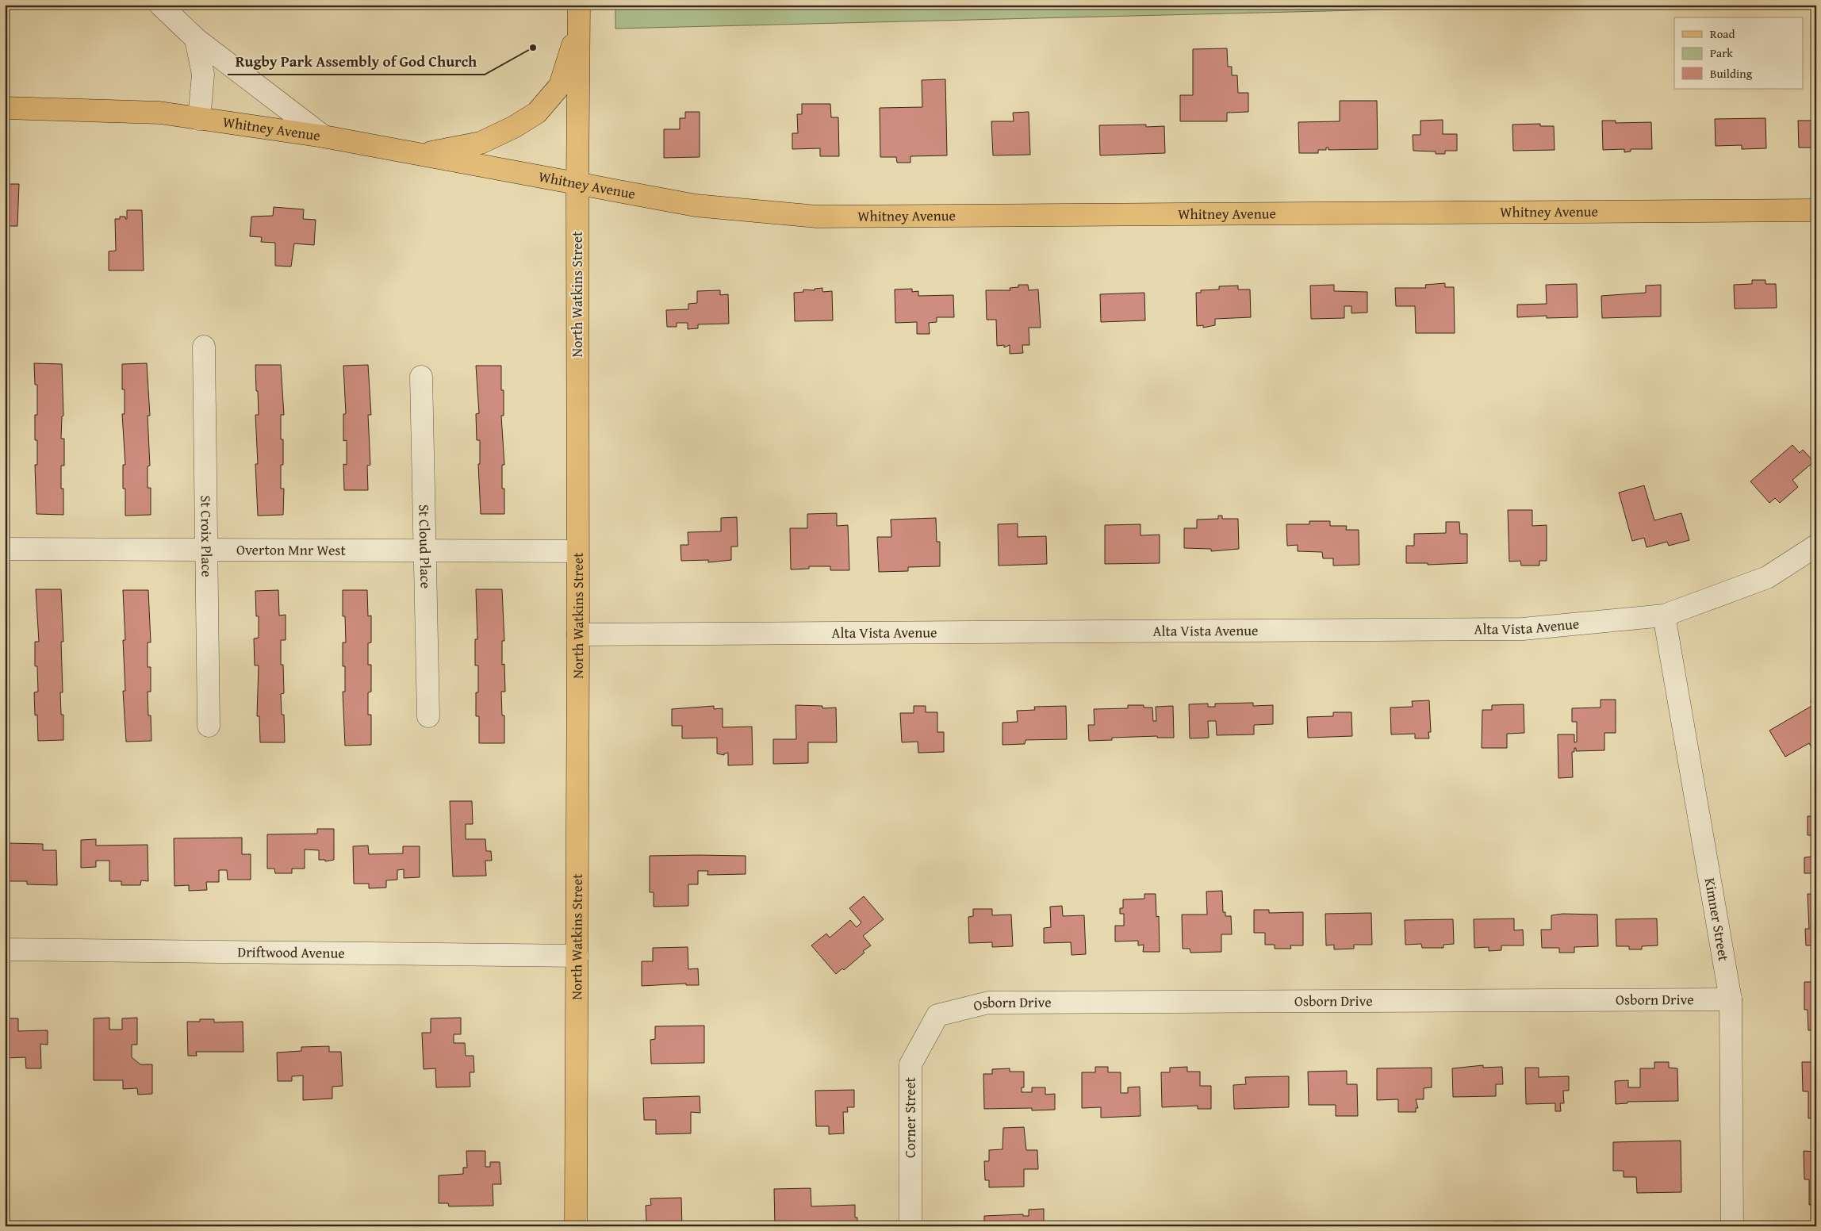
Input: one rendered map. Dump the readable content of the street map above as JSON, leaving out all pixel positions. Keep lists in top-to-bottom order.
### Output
{
  "streets": {
    "main road": ["Whitney Avenue", "North Watkins Street"],
    "street": [
      "St Croix Place",
      "St Cloud Place",
      "Overton Mnr West",
      "Alta Vista Avenue",
      "Kimner Street",
      "Driftwood Avenue",
      "Osborn Drive",
      "Corner Street"
    ]
  },
  "crossings": [
    ["Whitney Avenue", "North Watkins Street"],
    ["North Watkins Street", "Overton Mnr West"],
    ["North Watkins Street", "Alta Vista Avenue"],
    ["North Watkins Street", "Driftwood Avenue"],
    ["St Croix Place", "Overton Mnr West"],
    ["St Cloud Place", "Overton Mnr West"],
    ["Alta Vista Avenue", "Kimner Street"],
    ["Kimner Street", "Osborn Drive"],
    ["Osborn Drive", "Corner Street"]
  ],
  "places": ["Rugby Park Assembly of God Church"],
  "legend": ["Road", "Park", "Building"]
}
